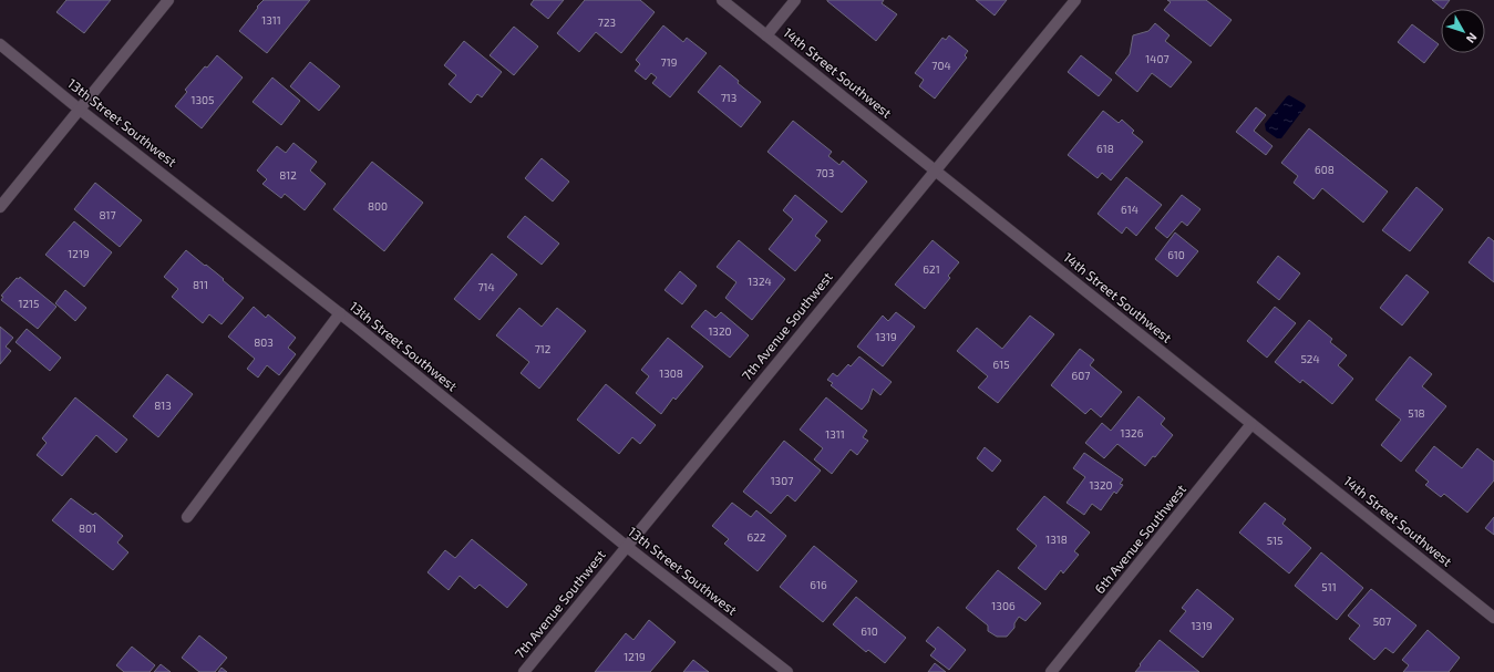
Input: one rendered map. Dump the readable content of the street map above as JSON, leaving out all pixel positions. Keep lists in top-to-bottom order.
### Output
{
  "streets": {
    "street": [
      "14th Street Southwest",
      "13th Street Southwest",
      "7th Avenue Southwest",
      "6th Avenue Southwest"
    ]
  },
  "crossings": [
    ["14th Street Southwest", "7th Avenue Southwest"],
    ["14th Street Southwest", "6th Avenue Southwest"],
    ["13th Street Southwest", "7th Avenue Southwest"]
  ],
  "house_numbers": [
    "1311",
    "723",
    "1407",
    "719",
    "704",
    "713",
    "1305",
    "618",
    "608",
    "703",
    "812",
    "800",
    "614",
    "817",
    "1219",
    "610",
    "621",
    "1324",
    "811",
    "714",
    "1215",
    "1320",
    "1319",
    "803",
    "712",
    "524",
    "615",
    "1308",
    "607",
    "813",
    "518",
    "1326",
    "1311",
    "1307",
    "1320",
    "801",
    "622",
    "1318",
    "515",
    "616",
    "511",
    "1306",
    "507",
    "1319",
    "610",
    "1219"
  ],
  "north": "bottom right"
}
